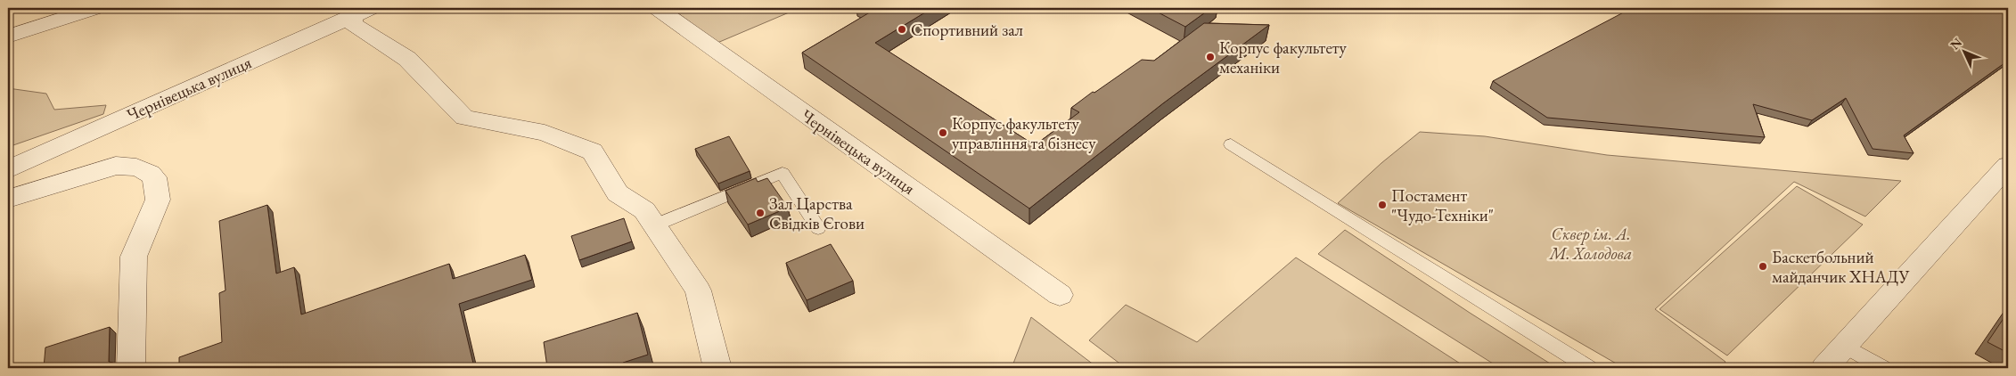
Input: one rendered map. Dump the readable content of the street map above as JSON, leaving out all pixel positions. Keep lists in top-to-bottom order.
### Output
{
  "streets": {
    "street": ["Чернівецька вулиця"]
  },
  "parks": ["Сквер ім. А. М. Холодова"],
  "places": [
    "Спортивний зал",
    "Корпус факультету механіки",
    "Корпус факультету управління та бізнесу",
    "Постамент \"Чудо-Техніки\"",
    "Зал Царства Свідків Єгови",
    "Баскетбольний майданчик ХНАДУ"
  ],
  "north": "top left"
}
